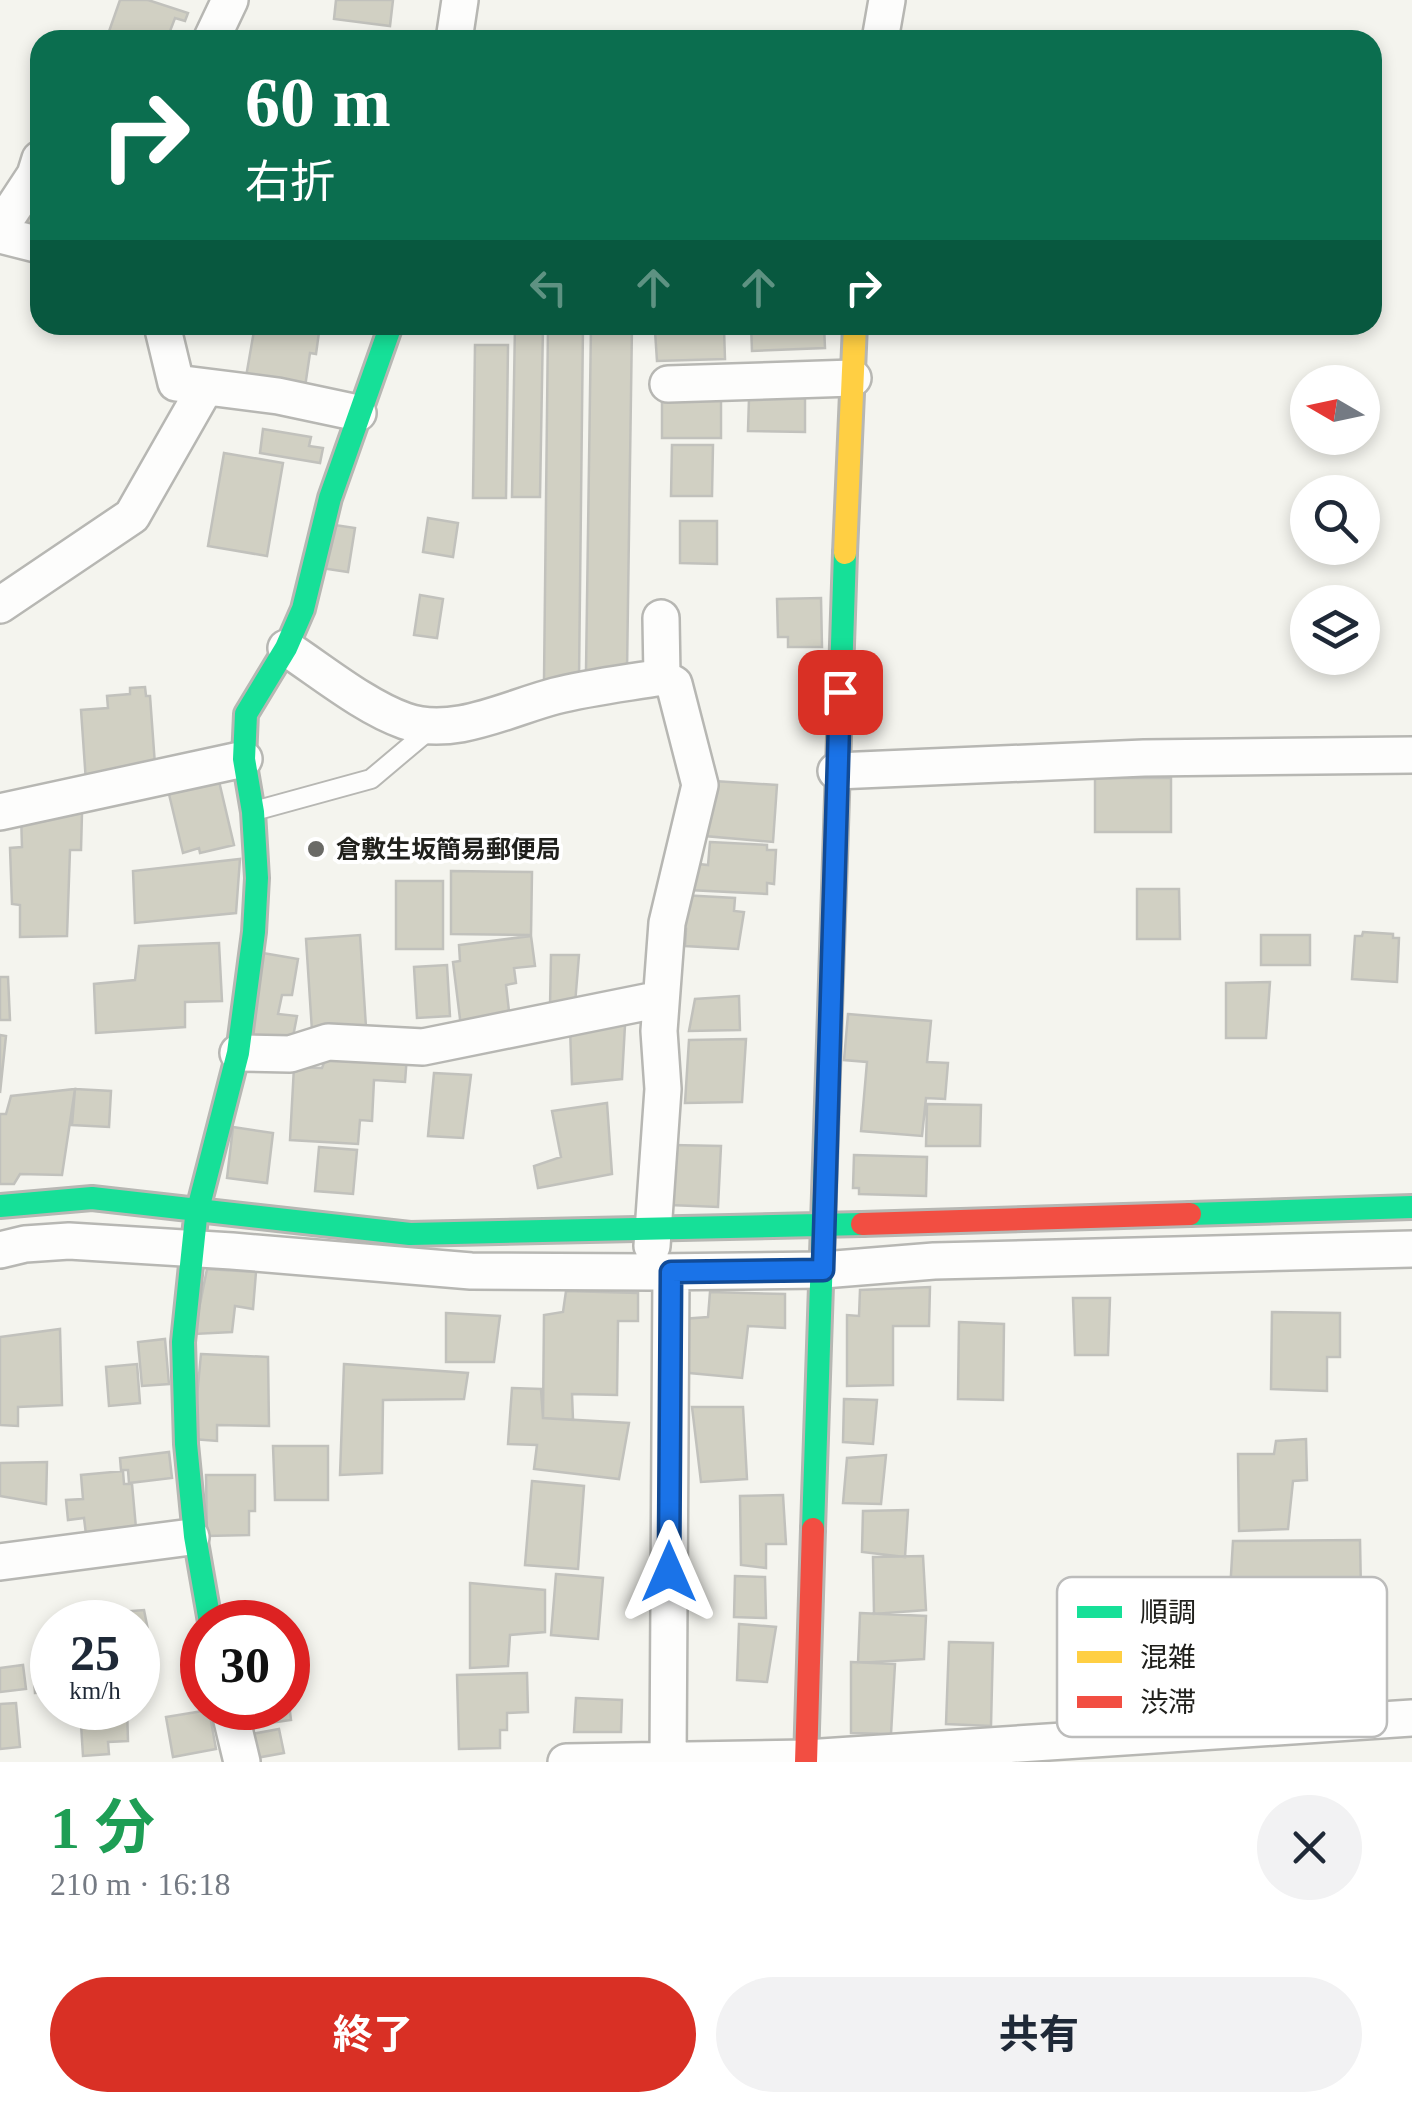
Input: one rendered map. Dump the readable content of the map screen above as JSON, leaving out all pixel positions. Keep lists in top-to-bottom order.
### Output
{
  "places": ["倉敷生坂簡易郵便局"],
  "legend": ["順調", "混雑", "渋滞"],
  "north": "left",
  "page": {
    "turn": ["60 m", "右折"],
    "speed": "25 km/h",
    "limit": "30",
    "heading": ["1 分", "210 m · 16:18"],
    "buttons": ["終了", "共有"]
  }
}
